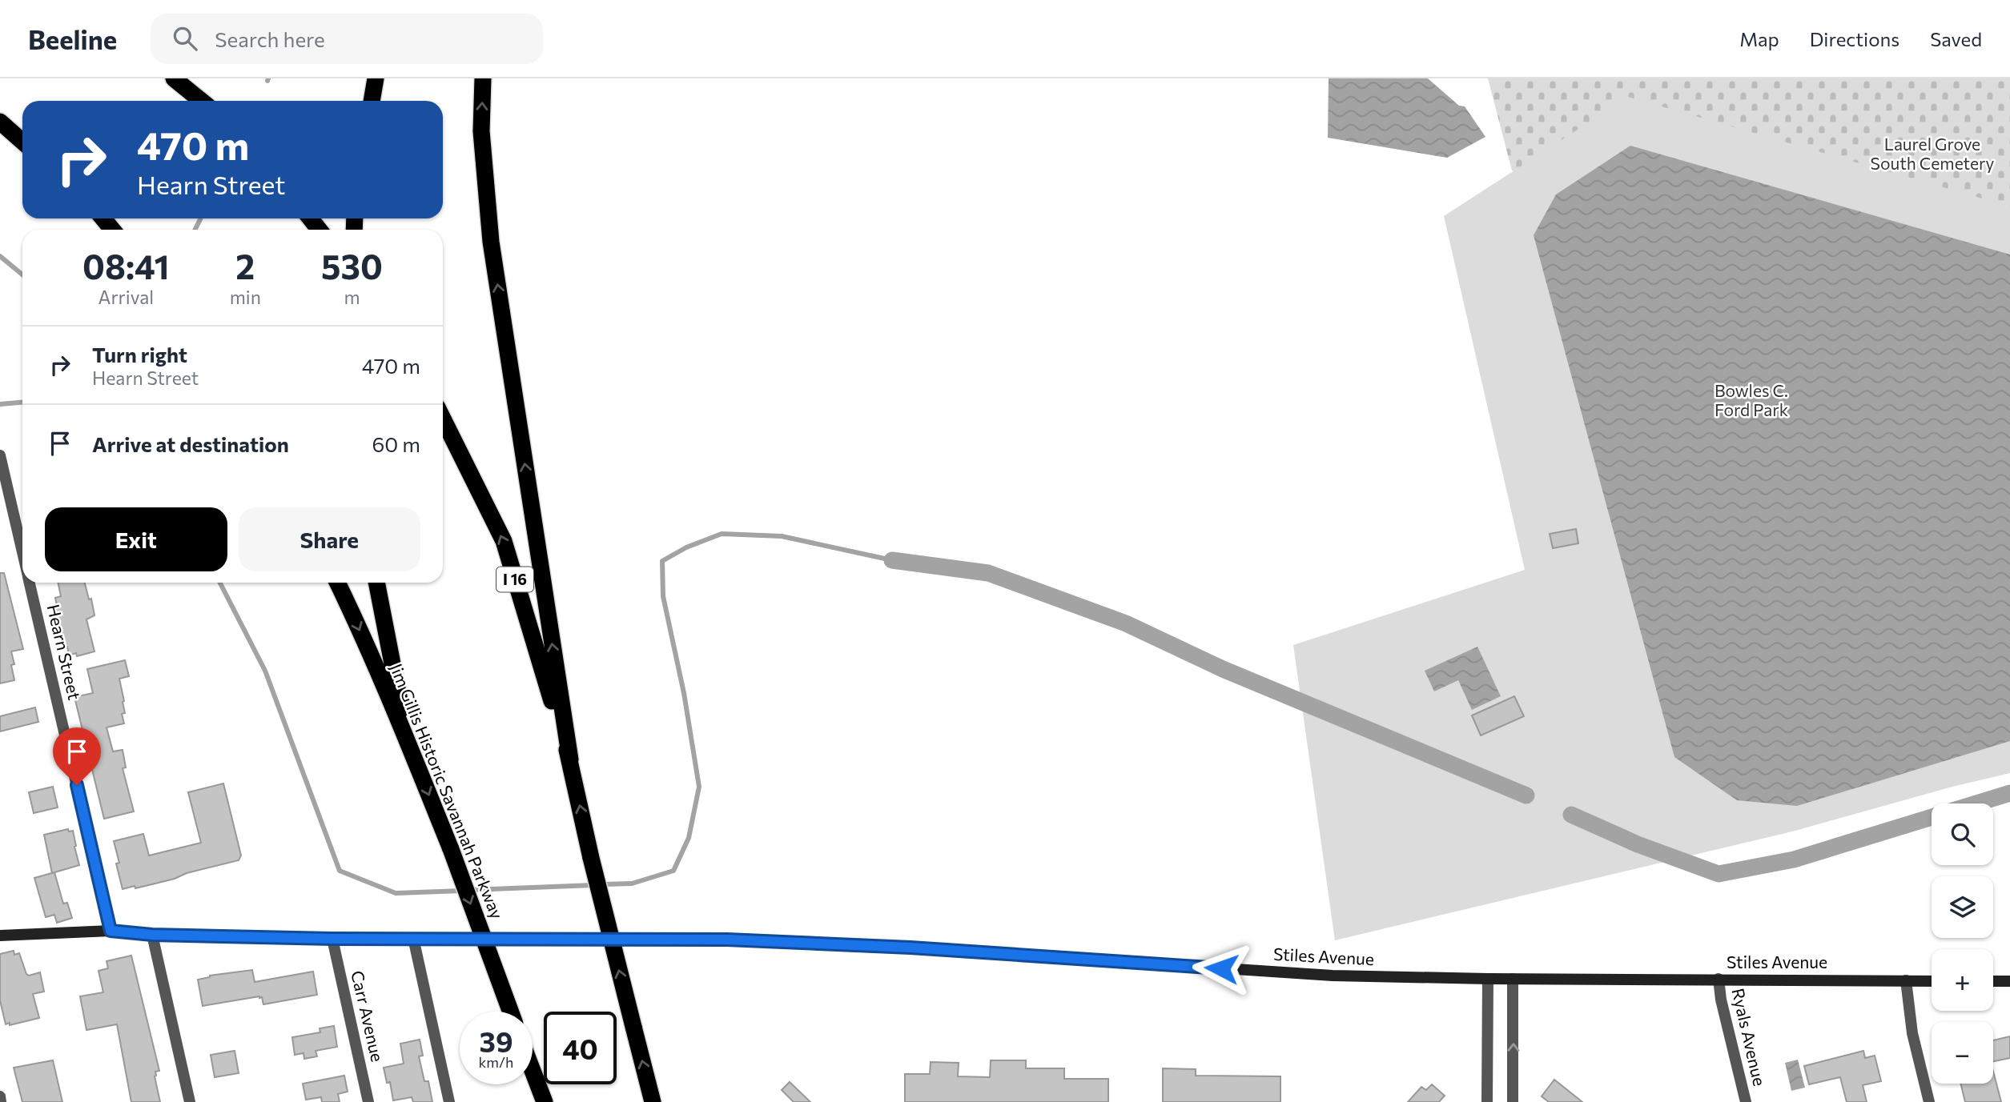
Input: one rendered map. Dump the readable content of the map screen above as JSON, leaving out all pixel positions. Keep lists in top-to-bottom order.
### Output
{
  "streets": {
    "highway": ["I 16", "Jim Gillis Historic Savannah Parkway"],
    "street": [
      "Hearn Street",
      "Stiles Avenue",
      "Carr Avenue",
      "Ryals Avenue"
    ]
  },
  "crossings": [
    ["Hearn Street", "Stiles Avenue"],
    ["Stiles Avenue", "Carr Avenue"],
    ["Stiles Avenue", "Ryals Avenue"]
  ],
  "parks": ["Laurel Grove South Cemetery", "Bowles C. Ford Park"],
  "page": {
    "header": "Beeline",
    "search": "Search here",
    "nav": ["Map", "Directions", "Saved"],
    "turn": ["470 m", "Hearn Street"],
    "eta": [
      "08:41",
      "Arrival",
      "2",
      "min",
      "530",
      "m"
    ],
    "list": [
      {
        "name": "Turn right",
        "note": "Hearn Street",
        "value": "470 m"
      },
      {
        "name": "Arrive at destination",
        "value": "60 m"
      }
    ],
    "buttons": ["Exit", "Share"],
    "map_buttons": ["+", "−"],
    "speed": "39 km/h",
    "limit": "40"
  }
}
